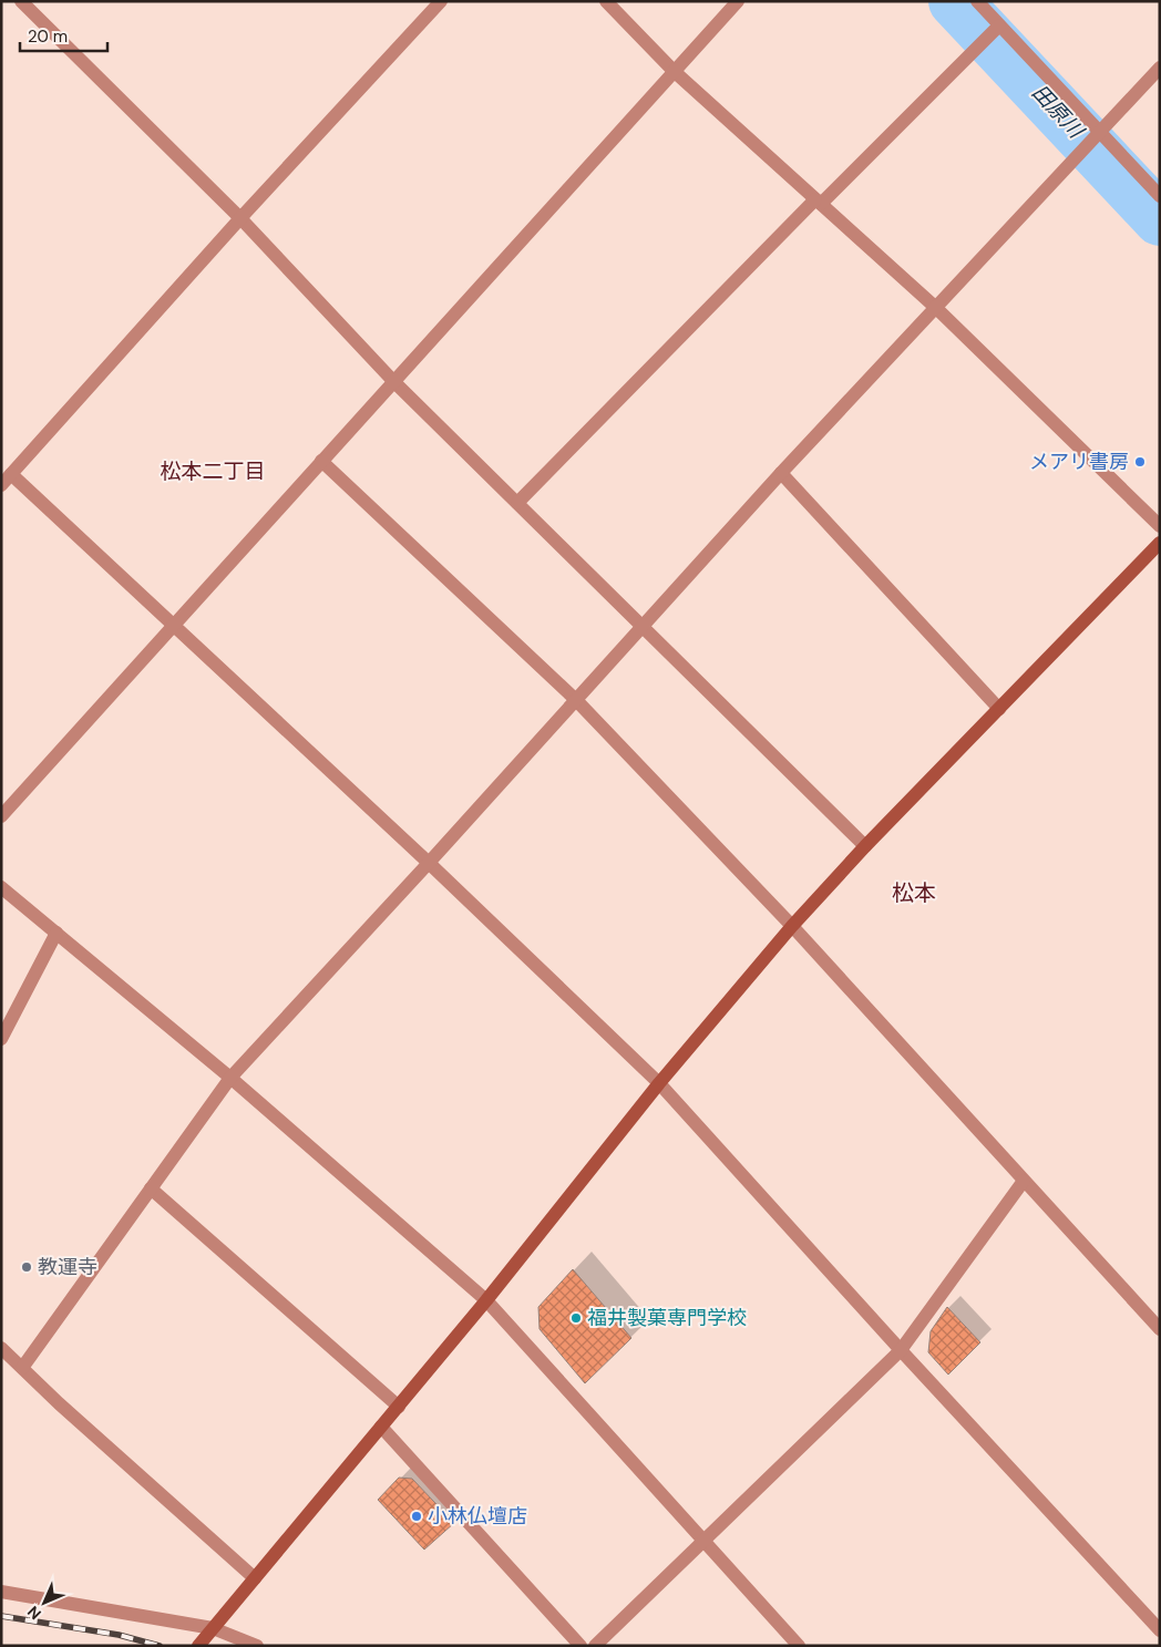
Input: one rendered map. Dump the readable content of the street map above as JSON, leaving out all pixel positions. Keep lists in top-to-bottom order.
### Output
{
  "districts": ["松本二丁目", "松本"],
  "water": ["田原川"],
  "places": [
    "メアリ書房",
    "教運寺",
    "福井製菓専門学校",
    "小林仏壇店"
  ],
  "scale_bar": "20 m",
  "north": "bottom left"
}
